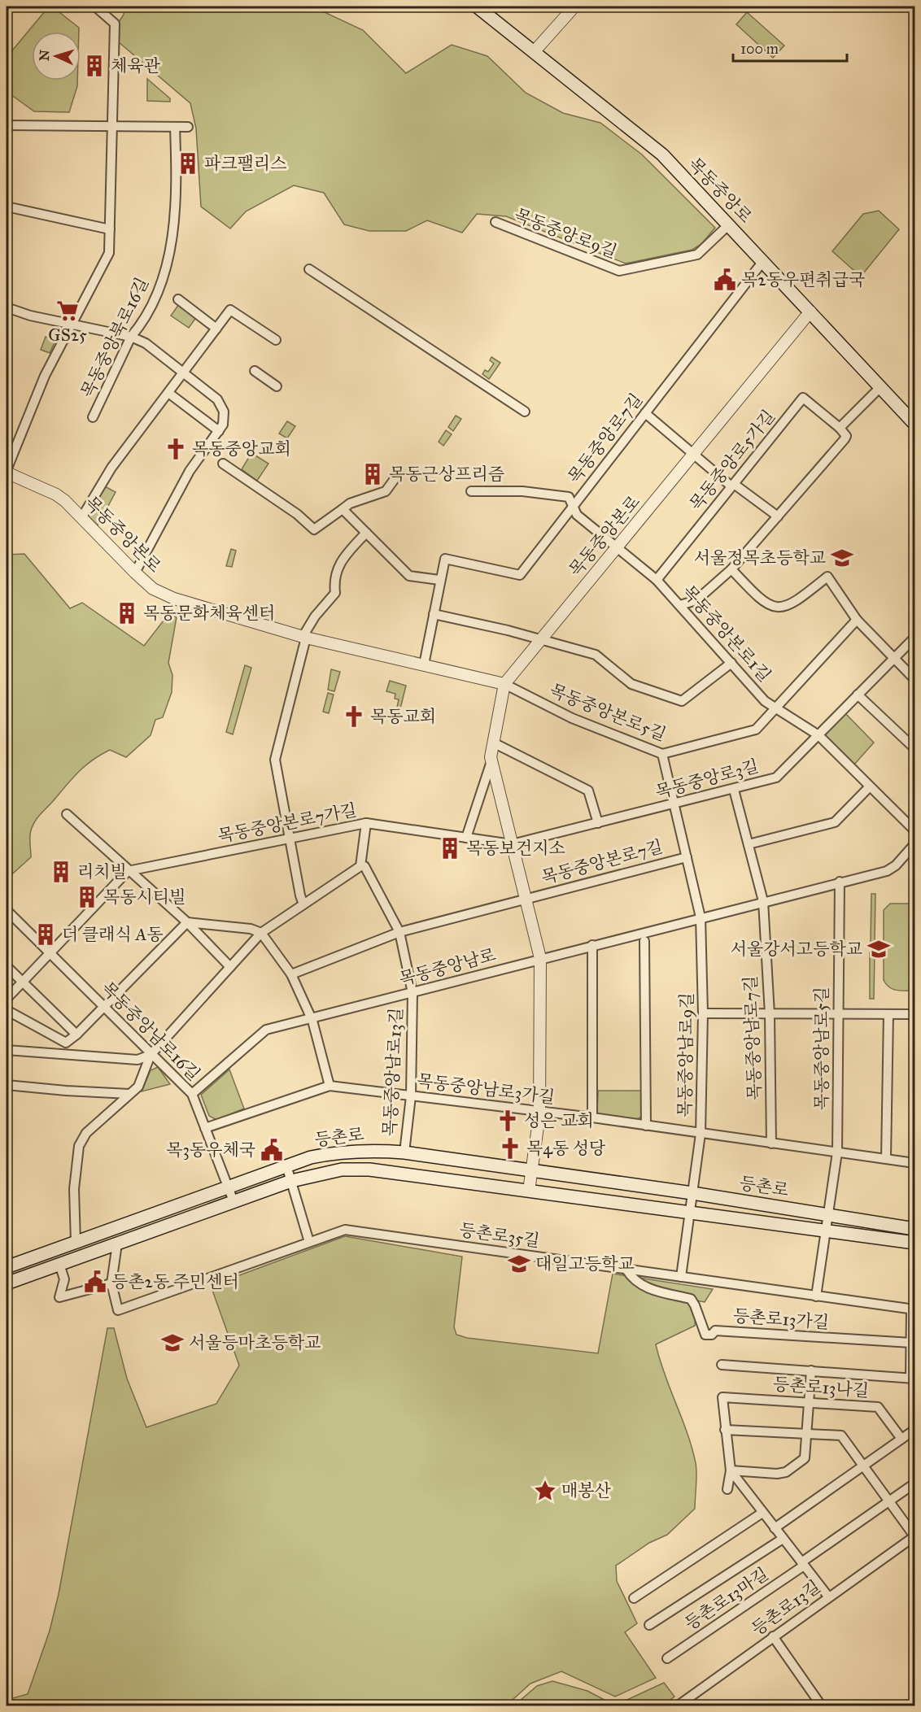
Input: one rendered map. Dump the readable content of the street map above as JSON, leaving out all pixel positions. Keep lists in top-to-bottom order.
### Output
{
  "streets": {
    "main road": ["목동중앙로", "등촌로"],
    "street": [
      "목동중앙로9길",
      "목동중앙북로16길",
      "목동중앙로7길",
      "목동중앙로5가길",
      "목동중앙본로",
      "목동중앙본로1길",
      "목동중앙본로5길",
      "목동중앙로3길",
      "목동중앙본로7가길",
      "목동중앙본로7길",
      "목동중앙남로",
      "목동중앙남로16길",
      "목동중앙남로7길",
      "목동중앙남로5길",
      "목동중앙남로9길",
      "목동중앙남로13길",
      "목동중앙남로3가길",
      "등촌로35길",
      "등촌로13가길",
      "등촌로13나길",
      "등촌로13마길",
      "등촌로13길"
    ]
  },
  "crossings": [
    ["목동중앙로", "목동중앙로9길"],
    ["목동중앙로", "목동중앙로7길"],
    ["목동중앙로", "목동중앙본로"],
    ["목동중앙로7길", "목동중앙본로1길"],
    ["목동중앙로5가길", "목동중앙본로1길"],
    ["목동중앙본로", "목동중앙본로1길"],
    ["목동중앙본로", "목동중앙본로5길"],
    ["목동중앙본로", "목동중앙본로7길"],
    ["목동중앙본로1길", "목동중앙본로5길"],
    ["목동중앙본로1길", "목동중앙로3길"],
    ["목동중앙본로5길", "목동중앙본로7길"],
    ["목동중앙본로5길", "목동중앙남로9길"],
    ["목동중앙로3길", "목동중앙본로7가길"],
    ["목동중앙로3길", "목동중앙본로7길"],
    ["목동중앙로3길", "목동중앙남로9길"],
    ["목동중앙본로7가길", "목동중앙본로7길"],
    ["목동중앙본로7길", "목동중앙남로"],
    ["목동중앙본로7길", "목동중앙남로9길"],
    ["목동중앙본로7길", "목동중앙남로13길"],
    ["목동중앙본로7길", "목동중앙남로3가길"],
    ["목동중앙본로7길", "등촌로"],
    ["목동중앙남로", "목동중앙남로16길"],
    ["목동중앙남로", "목동중앙남로7길"],
    ["목동중앙남로", "목동중앙남로5길"],
    ["목동중앙남로", "목동중앙남로9길"],
    ["목동중앙남로", "목동중앙남로13길"],
    ["목동중앙남로16길", "목동중앙남로3가길"],
    ["목동중앙남로16길", "등촌로"],
    ["목동중앙남로7길", "목동중앙남로3가길"],
    ["목동중앙남로5길", "목동중앙남로3가길"],
    ["목동중앙남로5길", "등촌로"],
    ["목동중앙남로9길", "목동중앙남로3가길"],
    ["목동중앙남로9길", "등촌로"],
    ["목동중앙남로13길", "목동중앙남로3가길"],
    ["목동중앙남로13길", "등촌로"],
    ["등촌로", "등촌로35길"],
    ["등촌로35길", "등촌로13가길"],
    ["등촌로13마길", "등촌로13길"]
  ],
  "places": {
    "building": [
      "체육관",
      "파크팰리스",
      "목동근상프리즘",
      "목동문화체육센터",
      "목동보건지소",
      "리치빌",
      "목동시티빌",
      "더 클래식 A동"
    ],
    "public building": ["목2동우편취급국", "목3동우체국", "등촌2동 주민센터"],
    "supermarket": ["GS25"],
    "church": [
      "목동중앙교회",
      "목동교회",
      "성은 교회",
      "목4동 성당"
    ],
    "school or university": [
      "서울정목초등학교",
      "서울강서고등학교",
      "대일고등학교",
      "서울등마초등학교"
    ],
    "place": ["매봉산"]
  },
  "scale_bar": "100 m",
  "north": "left"
}
